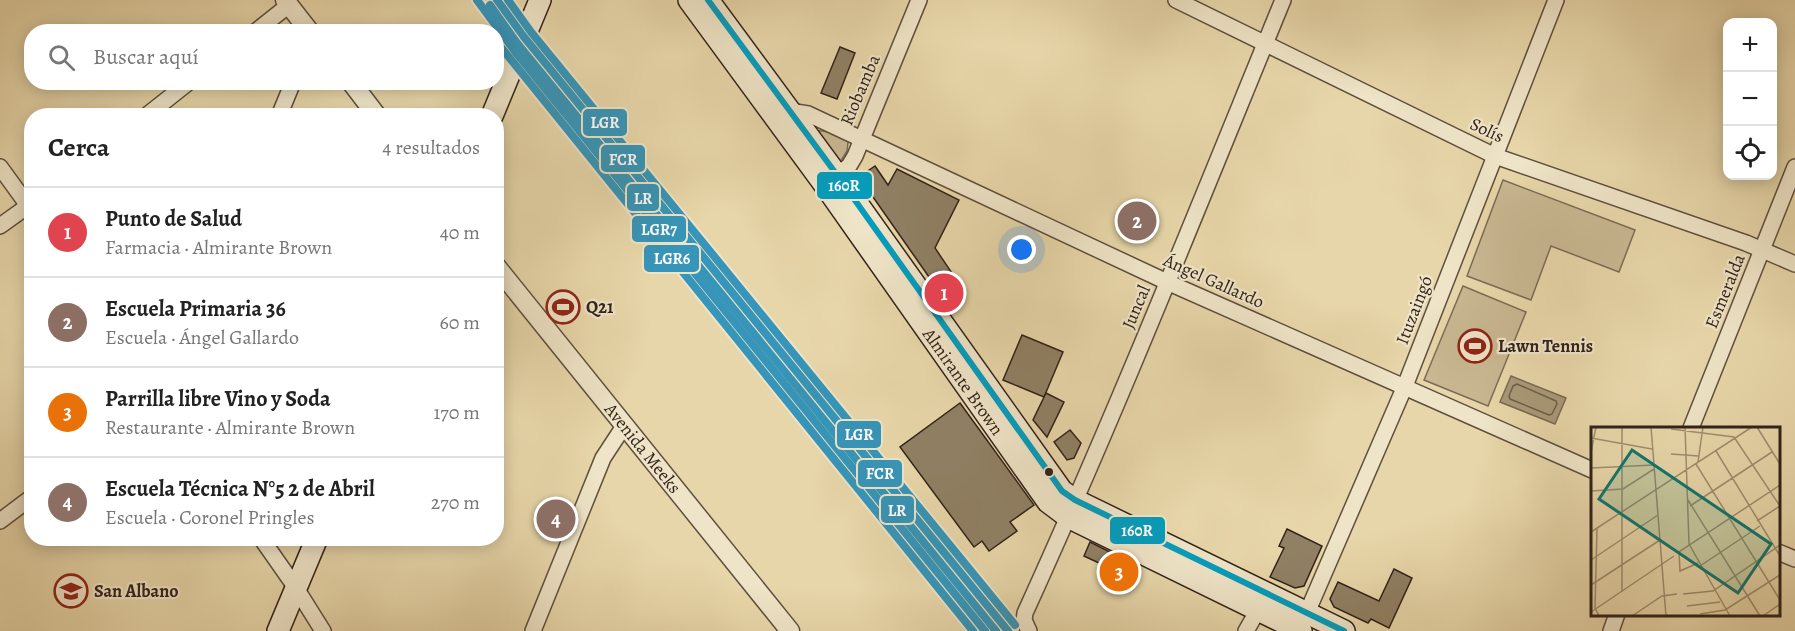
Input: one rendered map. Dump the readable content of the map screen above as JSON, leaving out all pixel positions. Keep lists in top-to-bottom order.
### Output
{
  "streets": {
    "main road": ["Almirante Brown"],
    "street": [
      "Riobamba",
      "Solís",
      "Ángel Gallardo",
      "Esmeralda",
      "Juncal",
      "Ituzaingó",
      "Avenida Meeks"
    ]
  },
  "crossings": [
    ["Riobamba", "Ángel Gallardo"],
    ["Riobamba", "Almirante Brown"],
    ["Solís", "Esmeralda"],
    ["Solís", "Juncal"],
    ["Solís", "Ituzaingó"],
    ["Ángel Gallardo", "Juncal"],
    ["Ángel Gallardo", "Ituzaingó"],
    ["Ángel Gallardo", "Almirante Brown"],
    ["Juncal", "Almirante Brown"],
    ["Ituzaingó", "Almirante Brown"]
  ],
  "places": {
    "sports": ["Q21", "Lawn Tennis"],
    "school or university": ["San Albano"]
  },
  "lines": [
    "transit line FCR",
    "transit line LGR",
    "transit line LGR7",
    "transit line 160R",
    "transit line LR",
    "transit line LGR6"
  ],
  "page": {
    "map_buttons": ["+", "−"],
    "search": "Buscar aquí",
    "heading": ["Cerca", "4 resultados"],
    "list": [
      {
        "mark": "1",
        "name": "Punto de Salud",
        "note": "Farmacia · Almirante Brown",
        "value": "40 m"
      },
      {
        "mark": "2",
        "name": "Escuela Primaria 36",
        "note": "Escuela · Ángel Gallardo",
        "value": "60 m"
      },
      {
        "mark": "3",
        "name": "Parrilla libre Vino y Soda",
        "note": "Restaurante · Almirante Brown",
        "value": "170 m"
      },
      {
        "mark": "4",
        "name": "Escuela Técnica N°5 2 de Abril",
        "note": "Escuela · Coronel Pringles",
        "value": "270 m"
      }
    ],
    "pins": [
      "2",
      "1",
      "4",
      "3"
    ]
  }
}
